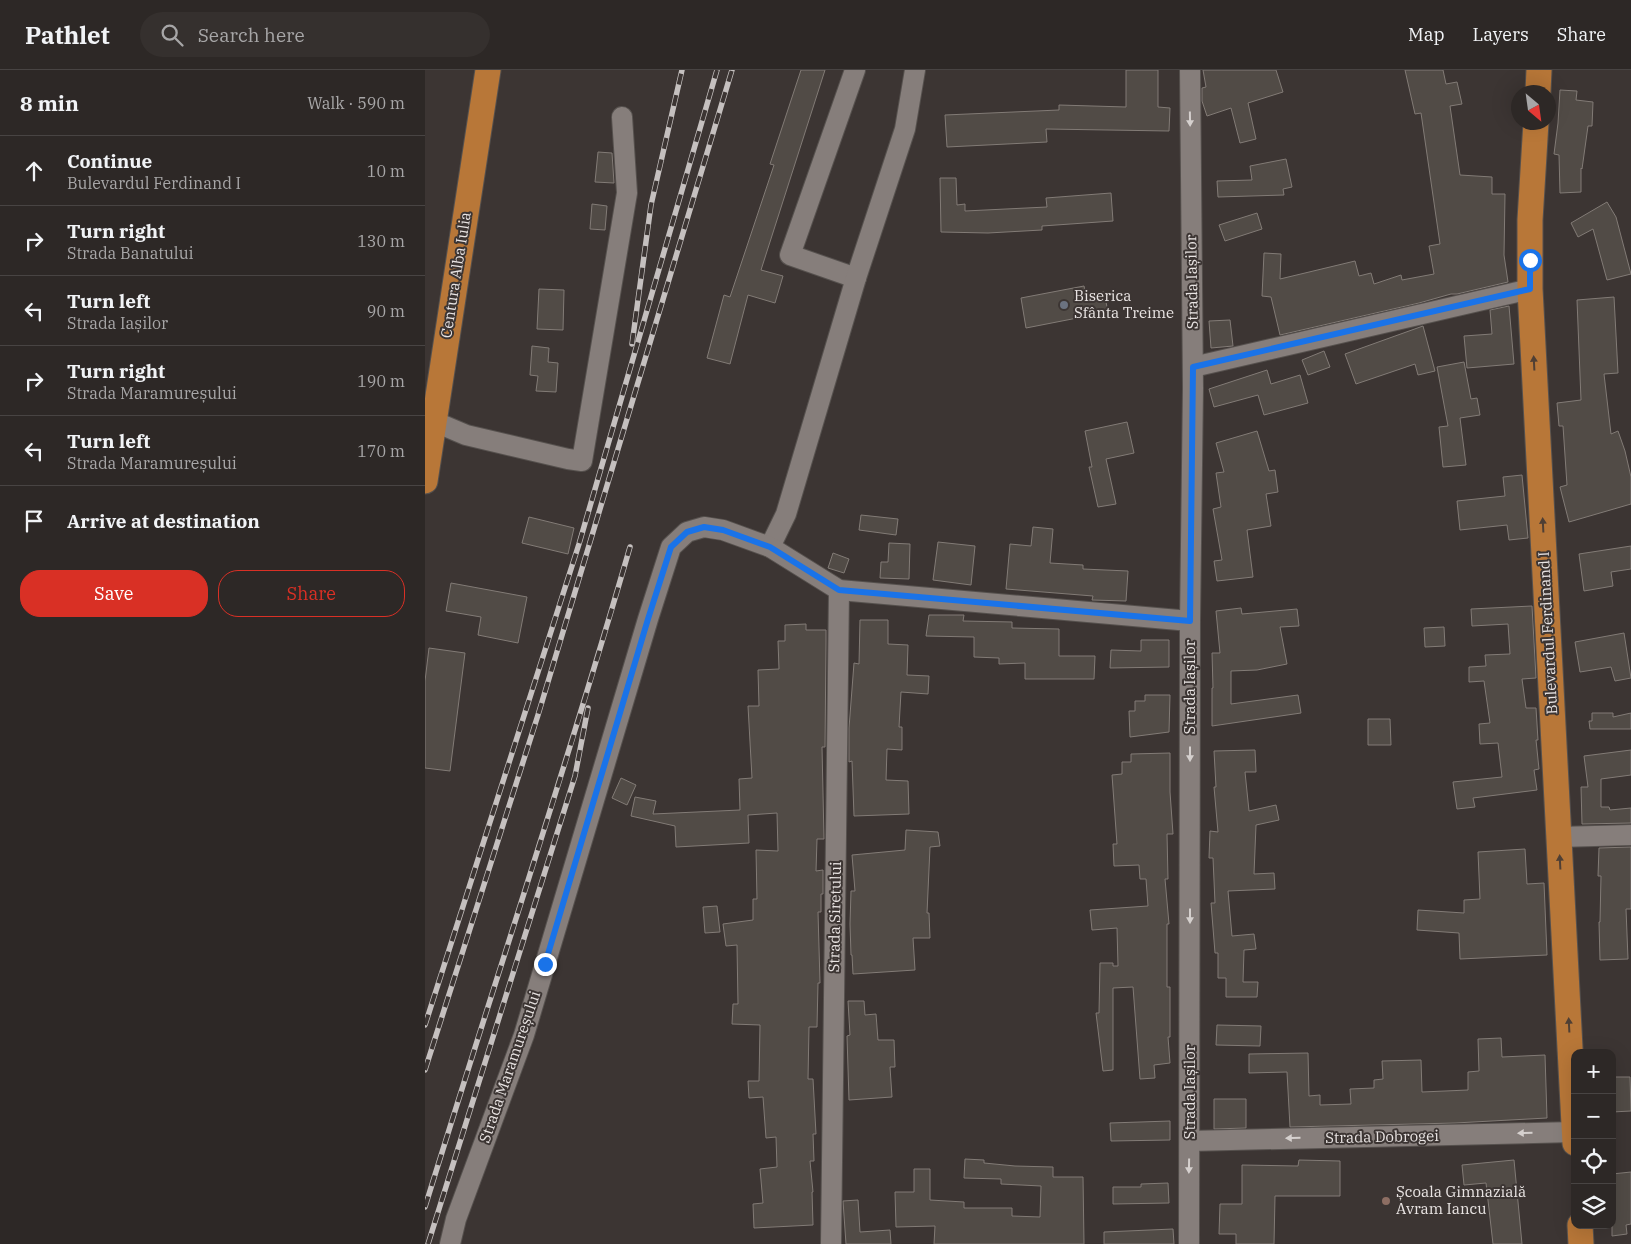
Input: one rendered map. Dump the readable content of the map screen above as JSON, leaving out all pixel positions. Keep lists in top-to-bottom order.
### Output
{
  "streets": {
    "main road": ["Centura Alba Iulia", "Bulevardul Ferdinand I"],
    "street": [
      "Strada Iașilor",
      "Strada Siretului",
      "Strada Maramureșului",
      "Strada Dobrogei"
    ]
  },
  "crossings": [
    ["Strada Iașilor", "Strada Maramureșului"],
    ["Strada Iașilor", "Strada Dobrogei"],
    ["Strada Siretului", "Strada Maramureșului"]
  ],
  "one_way": ["Strada Iașilor", "Bulevardul Ferdinand I", "Strada Dobrogei"],
  "places": ["Biserica Sfânta Treime", "Școala Gimnazială Avram Iancu"],
  "north": "bottom right",
  "page": {
    "header": "Pathlet",
    "search": "Search here",
    "nav": ["Map", "Layers", "Share"],
    "heading": ["8 min", "Walk · 590 m"],
    "list": [
      ["Continue", "Bulevardul Ferdinand I", "10 m"],
      ["Turn right", "Strada Banatului", "130 m"],
      ["Turn left", "Strada Iașilor", "90 m"],
      ["Turn right", "Strada Maramureșului", "190 m"],
      ["Turn left", "Strada Maramureșului", "170 m"],
      "Arrive at destination"
    ],
    "buttons": ["Save", "Share"],
    "map_buttons": ["+", "−"]
  }
}
